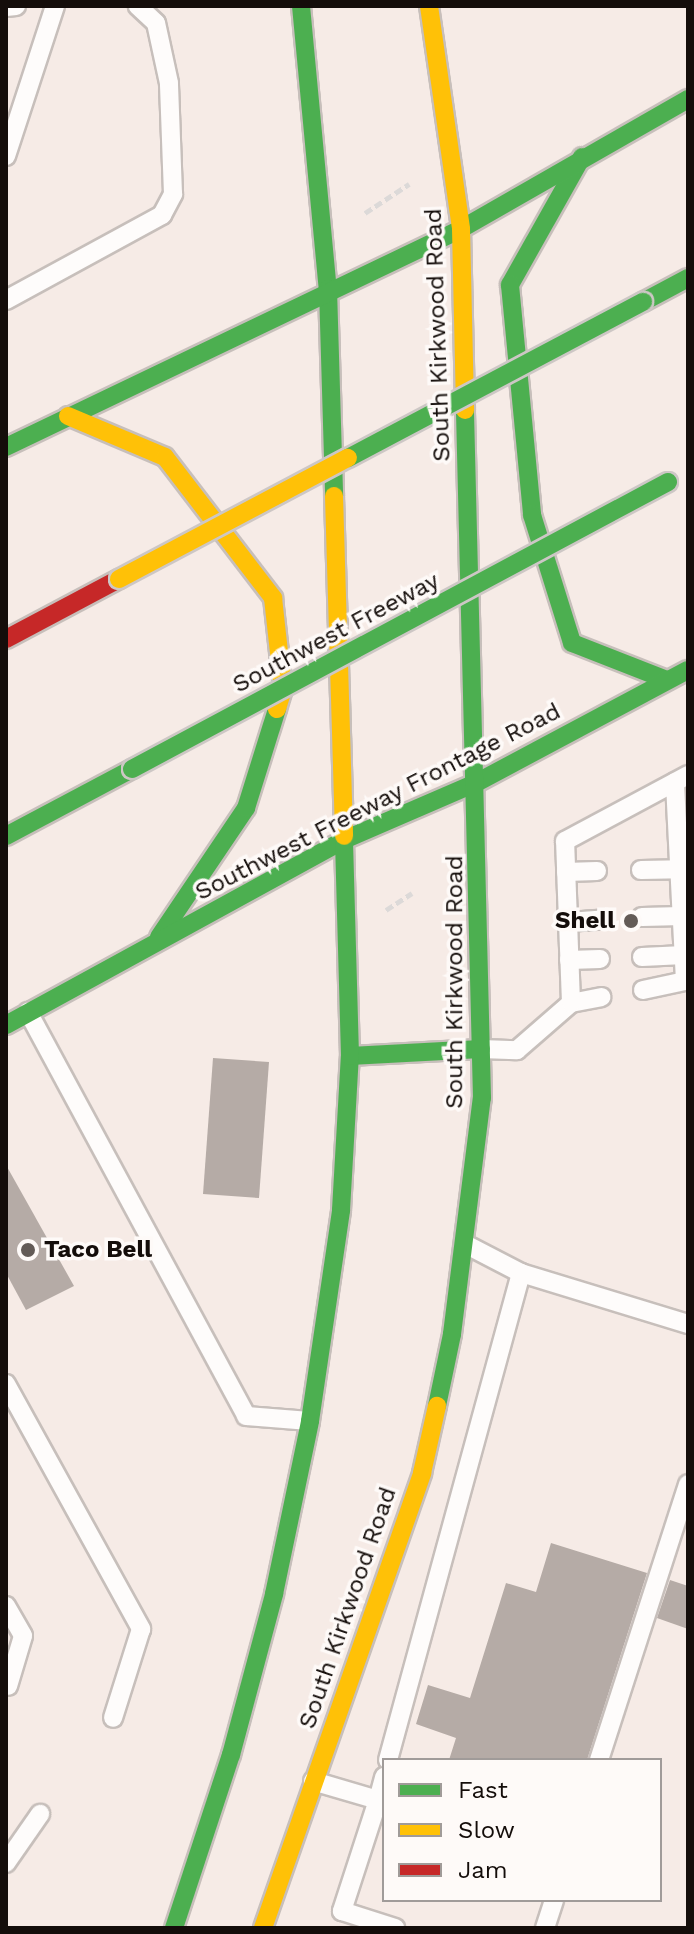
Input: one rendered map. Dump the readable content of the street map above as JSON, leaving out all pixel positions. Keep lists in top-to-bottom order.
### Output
{
  "streets": {
    "main road": ["South Kirkwood Road", "Southwest Freeway", "Southwest Freeway Frontage Road"]
  },
  "crossings": [
    ["South Kirkwood Road", "Southwest Freeway Frontage Road"]
  ],
  "places": ["Shell", "Taco Bell"],
  "legend": ["Fast", "Slow", "Jam"]
}
